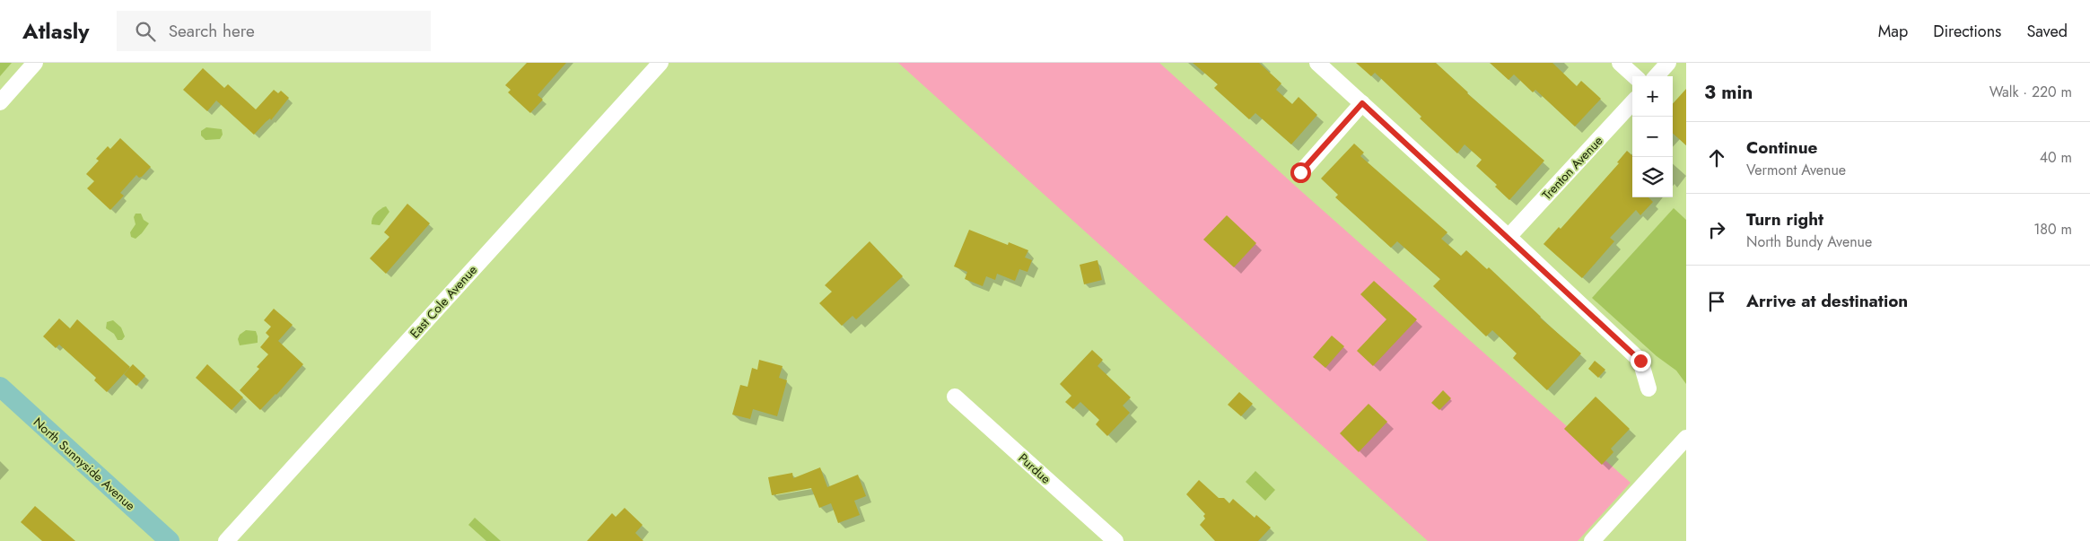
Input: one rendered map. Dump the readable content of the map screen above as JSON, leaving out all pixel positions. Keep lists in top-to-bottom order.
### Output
{
  "streets": {
    "main road": ["North Sunnyside Avenue"],
    "street": ["Trenton Avenue", "East Cole Avenue", "Purdue"]
  },
  "page": {
    "header": "Atlasly",
    "search": "Search here",
    "nav": ["Map", "Directions", "Saved"],
    "heading": ["3 min", "Walk · 220 m"],
    "map_buttons": ["+", "−"],
    "list": [
      ["Continue", "Vermont Avenue", "40 m"],
      ["Turn right", "North Bundy Avenue", "180 m"],
      "Arrive at destination"
    ]
  }
}
